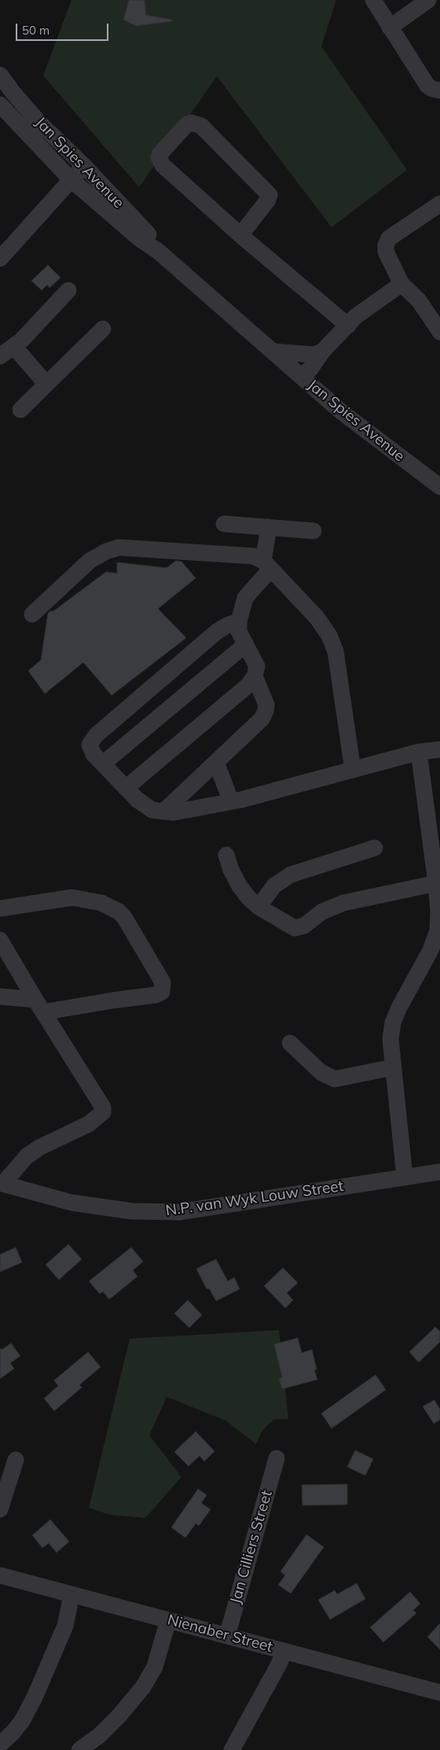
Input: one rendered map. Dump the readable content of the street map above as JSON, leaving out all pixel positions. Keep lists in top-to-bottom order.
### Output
{
  "streets": {
    "street": [
      "Jan Spies Avenue",
      "N.P. van Wyk Louw Street",
      "Jan Cilliers Street",
      "Nienaber Street"
    ]
  },
  "crossings": [
    ["Jan Cilliers Street", "Nienaber Street"]
  ],
  "scale_bar": "50 m"
}
